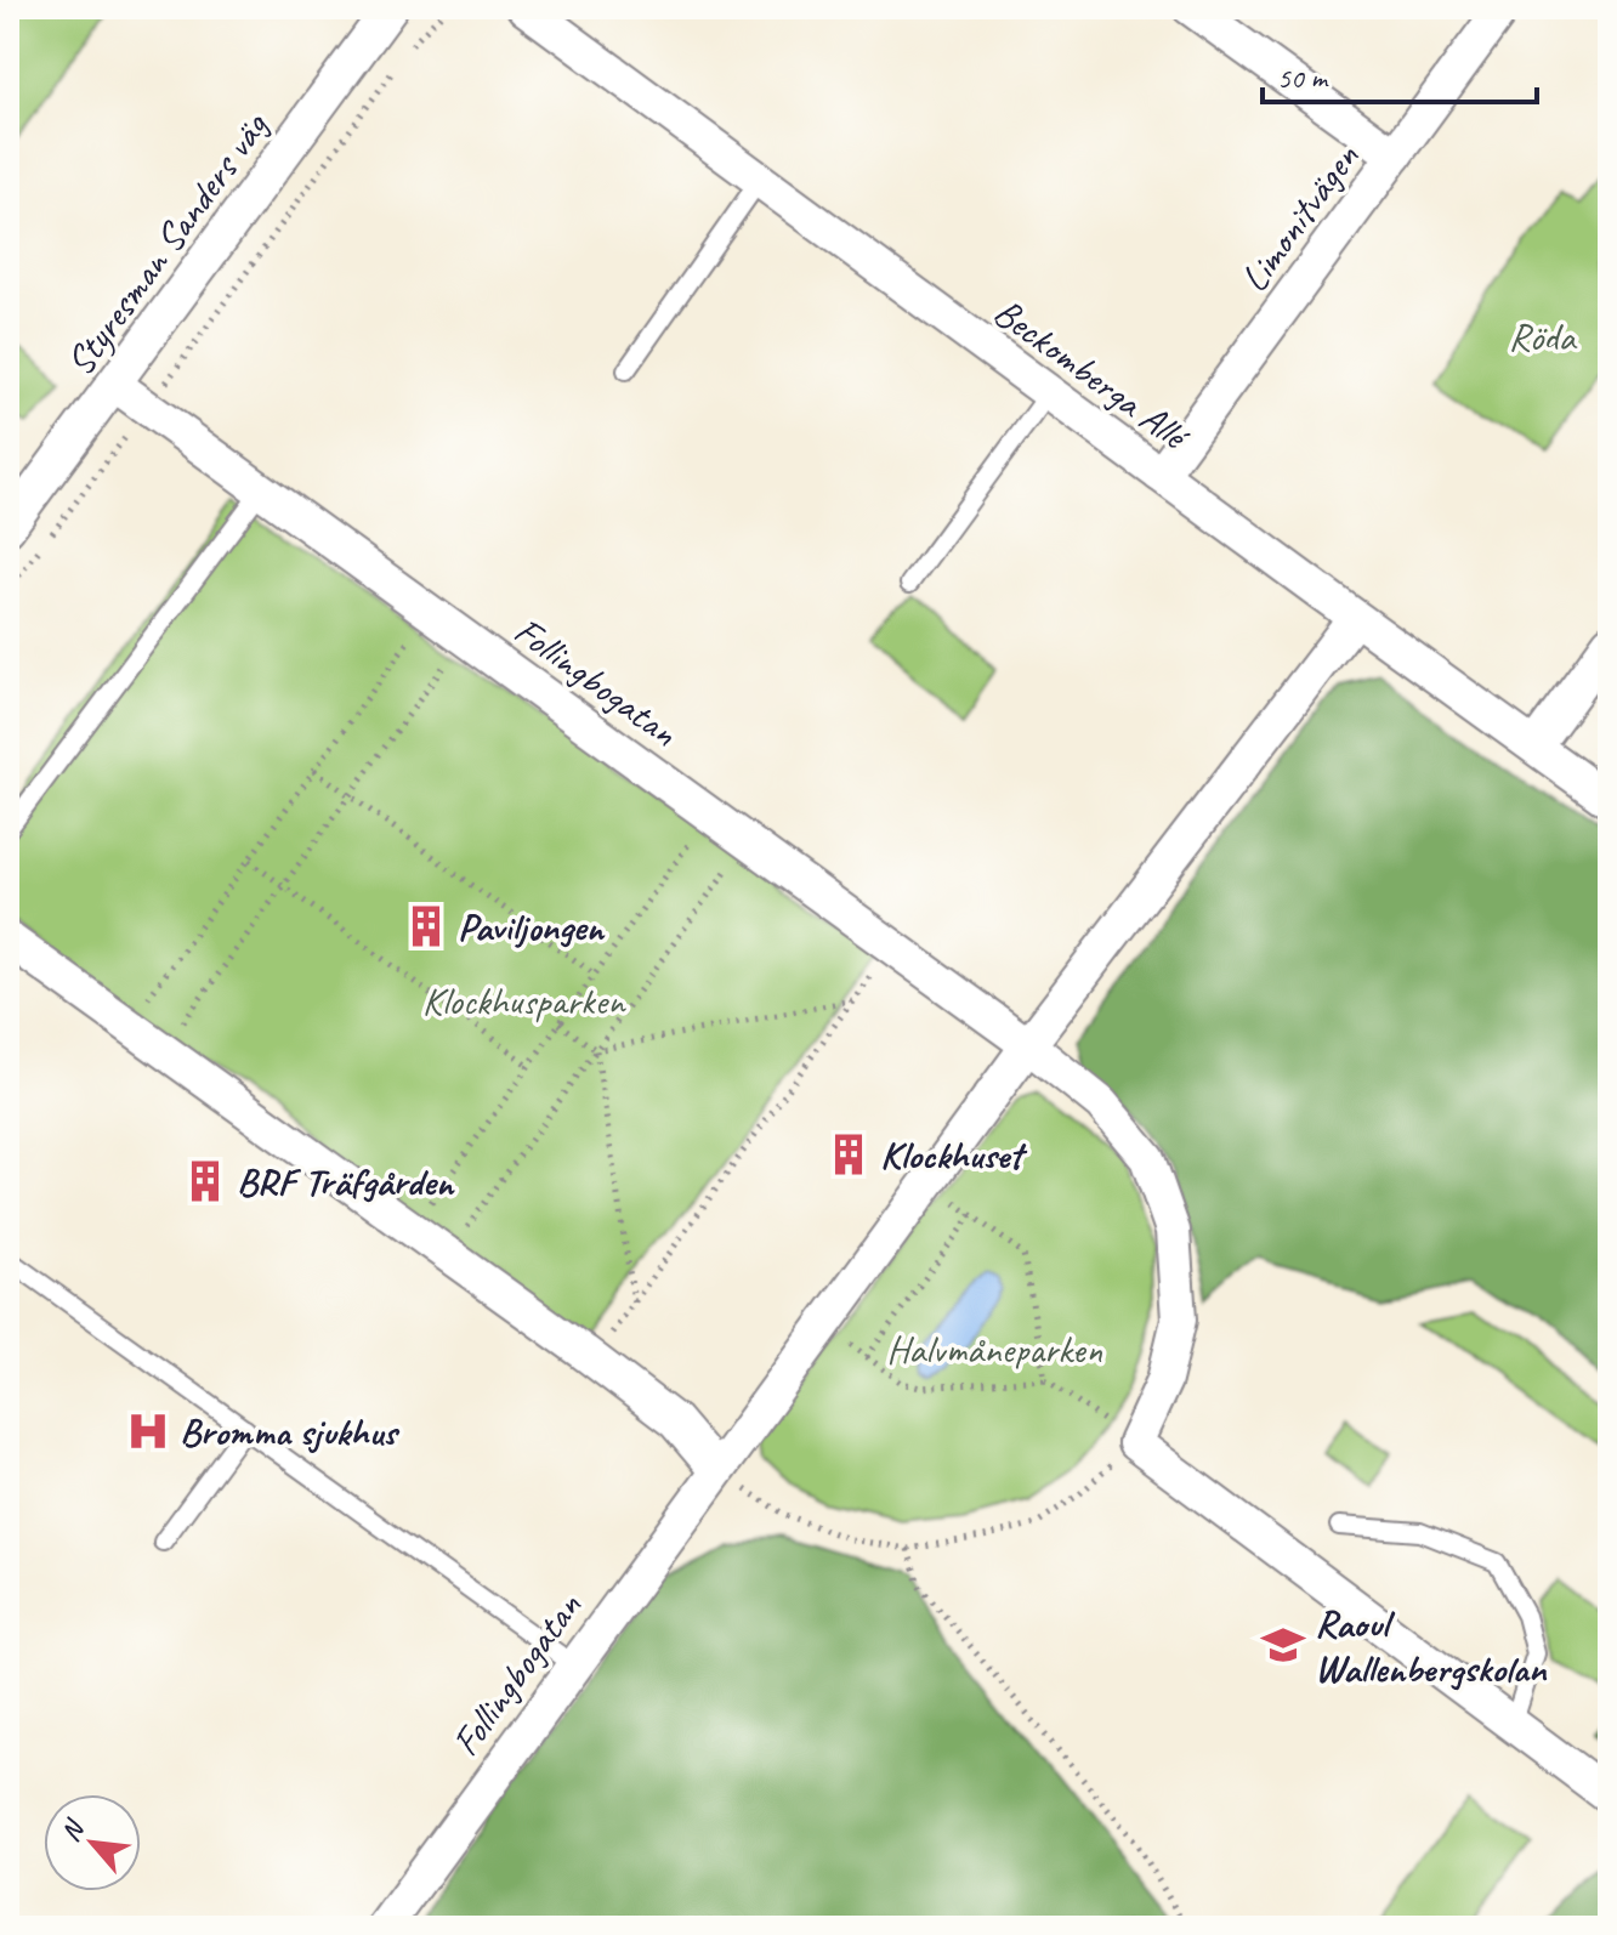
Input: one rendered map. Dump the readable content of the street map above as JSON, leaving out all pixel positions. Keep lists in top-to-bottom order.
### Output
{
  "streets": {
    "street": [
      "Limonitvägen",
      "Styresman Sanders väg",
      "Beckomberga Allé",
      "Follingbogatan"
    ]
  },
  "crossings": [
    ["Limonitvägen", "Beckomberga Allé"],
    ["Styresman Sanders väg", "Follingbogatan"],
    ["Beckomberga Allé", "Follingbogatan"]
  ],
  "parks": ["Röda", "Klockhusparken", "Halvmåneparken"],
  "places": {
    "building": ["Paviljongen", "Klockhuset", "BRF Träfgården"],
    "hospital": ["Bromma sjukhus"],
    "school or university": ["Raoul Wallenbergskolan"]
  },
  "scale_bar": "50 m",
  "north": "top left"
}
